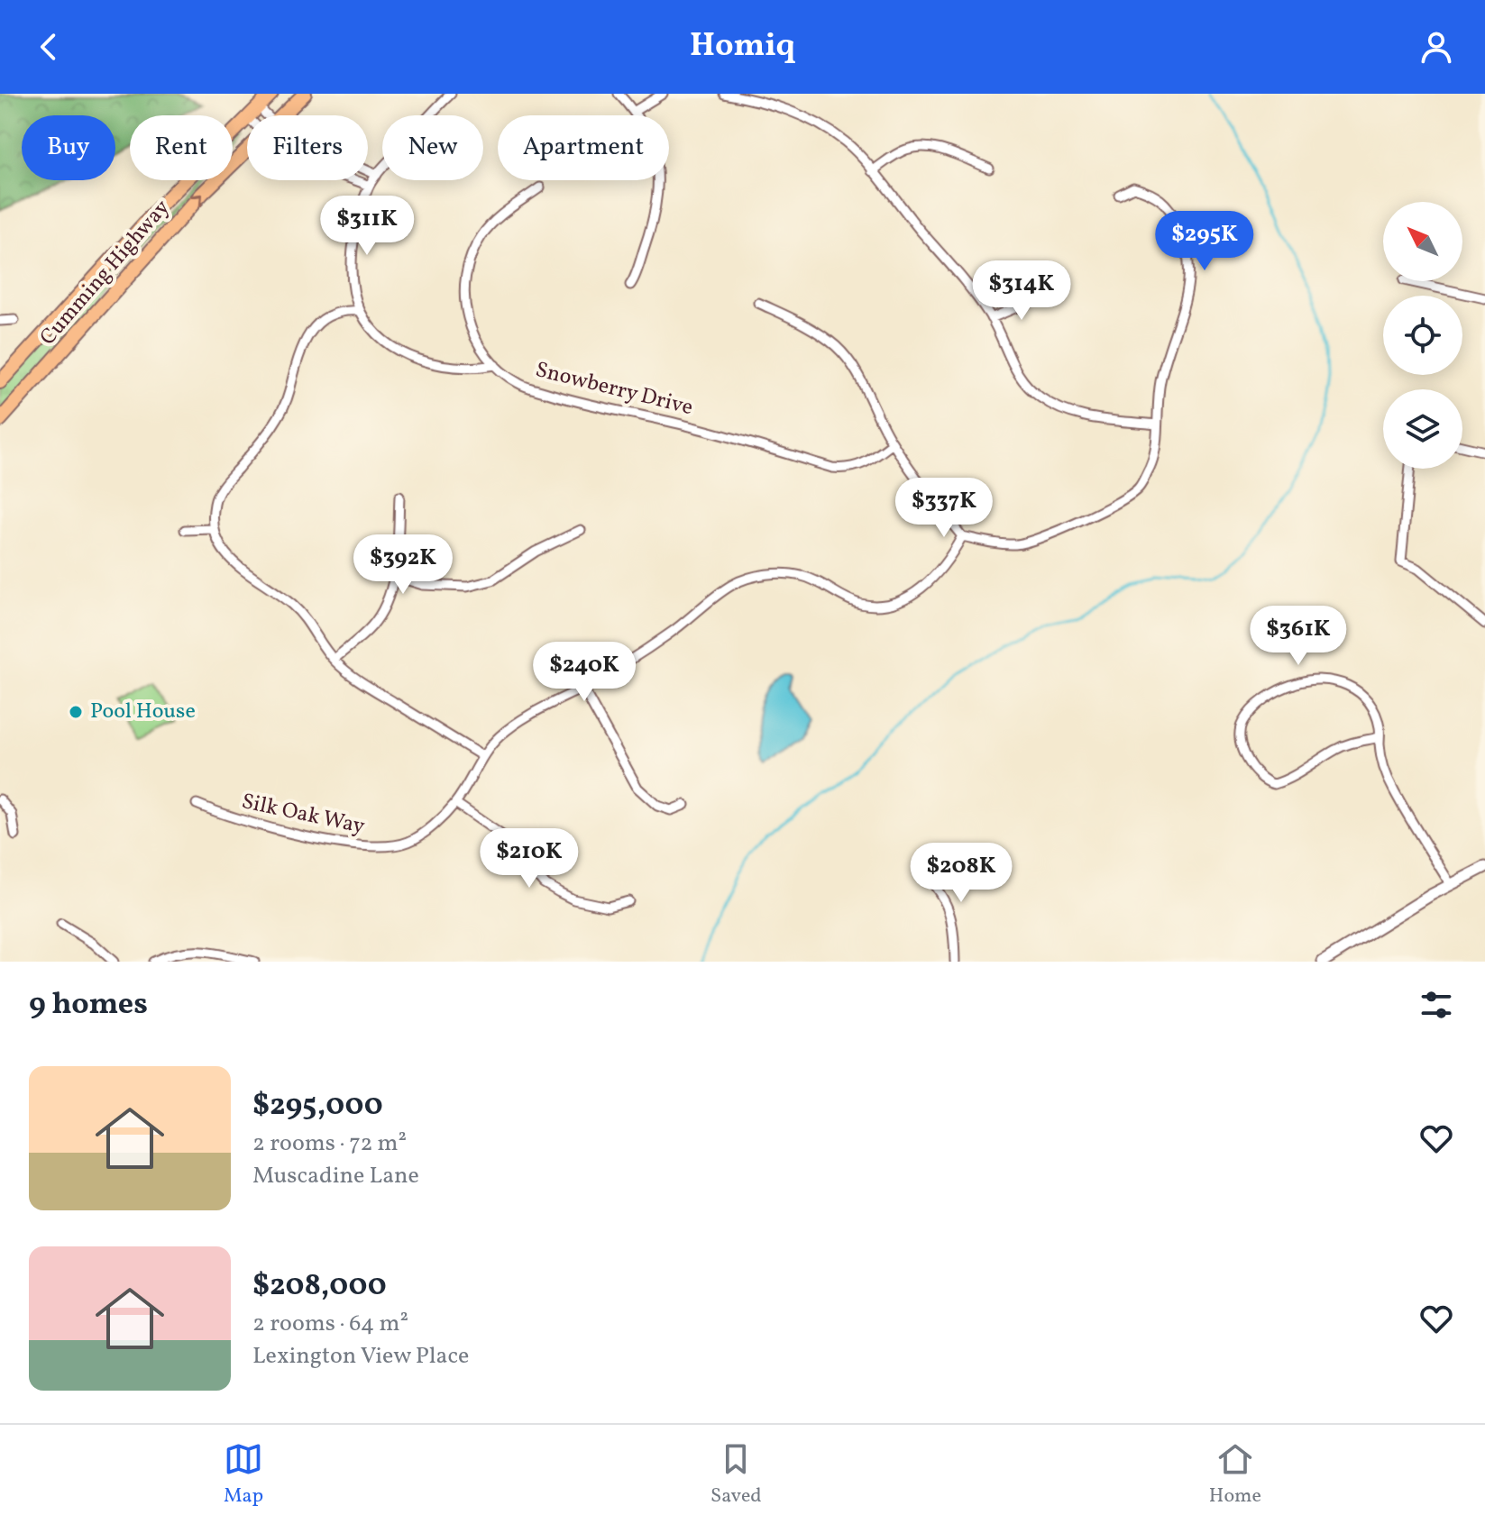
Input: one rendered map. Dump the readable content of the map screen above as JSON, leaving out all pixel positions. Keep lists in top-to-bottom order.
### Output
{
  "streets": {
    "highway": ["Cumming Highway"],
    "street": ["Snowberry Drive", "Silk Oak Way"]
  },
  "places": ["Pool House"],
  "north": "top left",
  "page": {
    "header": "Homiq",
    "chip": [
      "Buy",
      "Rent",
      "Filters",
      "New",
      "Apartment"
    ],
    "price": [
      "$311K",
      "$295K",
      "$314K",
      "$337K",
      "$392K",
      "$361K",
      "$240K",
      "$210K",
      "$208K"
    ],
    "heading": "9 homes",
    "list": [
      {
        "name": "$295,000",
        "note": "2 rooms · 72 m² · Muscadine Lane"
      },
      {
        "name": "$208,000",
        "note": "2 rooms · 64 m² · Lexington View Place"
      }
    ],
    "tabs": ["Map", "Saved", "Home"]
  }
}
